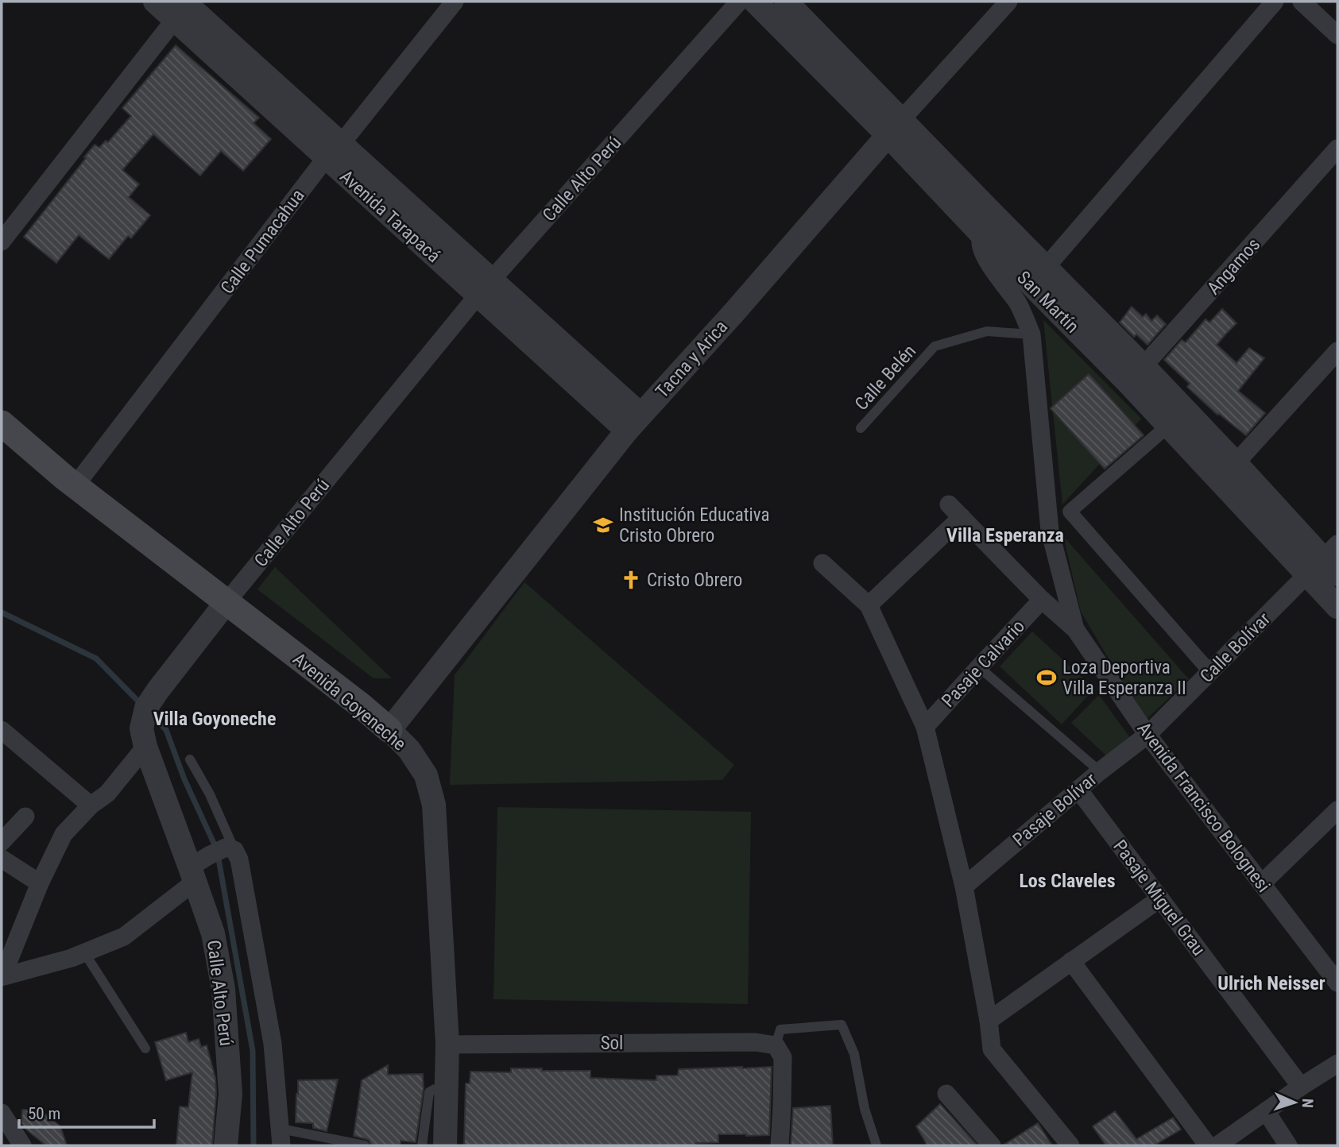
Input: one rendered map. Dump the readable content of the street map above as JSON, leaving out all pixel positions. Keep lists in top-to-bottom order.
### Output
{
  "streets": {
    "main road": ["Avenida Goyeneche"],
    "street": [
      "Calle Alto Perú",
      "Avenida Tarapacá",
      "Calle Pumacahua",
      "Angamos",
      "San Martín",
      "Tacna y Arica",
      "Calle Bolívar",
      "Pasaje Calvario",
      "Avenida Francisco Bolognesi",
      "Pasaje Bolívar",
      "Pasaje Miguel Grau",
      "Sol"
    ],
    "lane": ["Calle Belén"]
  },
  "crossings": [
    ["Calle Alto Perú", "Avenida Tarapacá"],
    ["Calle Alto Perú", "Avenida Goyeneche"],
    ["Avenida Tarapacá", "Calle Pumacahua"],
    ["Avenida Tarapacá", "Tacna y Arica"],
    ["Calle Pumacahua", "Avenida Goyeneche"],
    ["Angamos", "San Martín"],
    ["San Martín", "Tacna y Arica"],
    ["San Martín", "Calle Bolívar"],
    ["San Martín", "Avenida Francisco Bolognesi"],
    ["Tacna y Arica", "Avenida Goyeneche"],
    ["Calle Belén", "Avenida Francisco Bolognesi"],
    ["Calle Bolívar", "Avenida Francisco Bolognesi"],
    ["Calle Bolívar", "Pasaje Bolívar"],
    ["Avenida Goyeneche", "Sol"],
    ["Avenida Francisco Bolognesi", "Pasaje Bolívar"],
    ["Pasaje Bolívar", "Pasaje Miguel Grau"]
  ],
  "districts": [
    "Villa Esperanza",
    "Villa Goyoneche",
    "Los Claveles",
    "Ulrich Neisser"
  ],
  "places": {
    "school or university": ["Institución Educativa Cristo Obrero"],
    "church": ["Cristo Obrero"],
    "sports": ["Loza Deportiva Villa Esperanza II"]
  },
  "scale_bar": "50 m",
  "north": "right"
}
